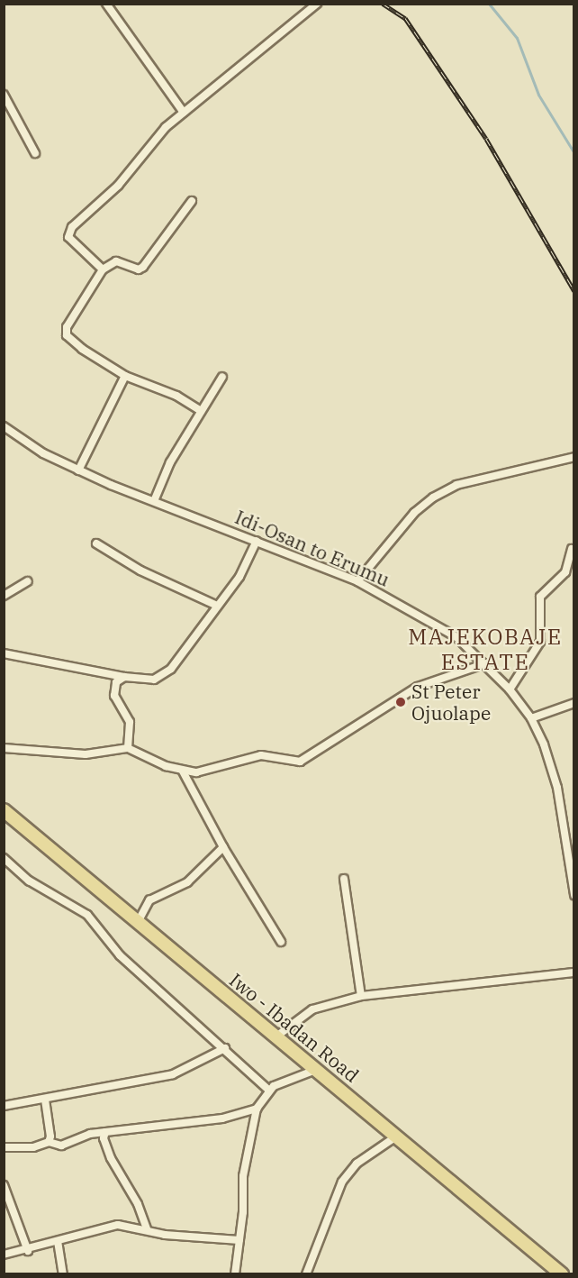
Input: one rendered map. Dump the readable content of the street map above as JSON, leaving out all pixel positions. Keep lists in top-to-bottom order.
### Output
{
  "streets": {
    "main road": ["Iwo - Ibadan Road"],
    "street": ["Idi-Osan to Erumu"]
  },
  "districts": ["MAJEKOBAJE ESTATE"],
  "places": ["St Peter Ojuolape"]
}
